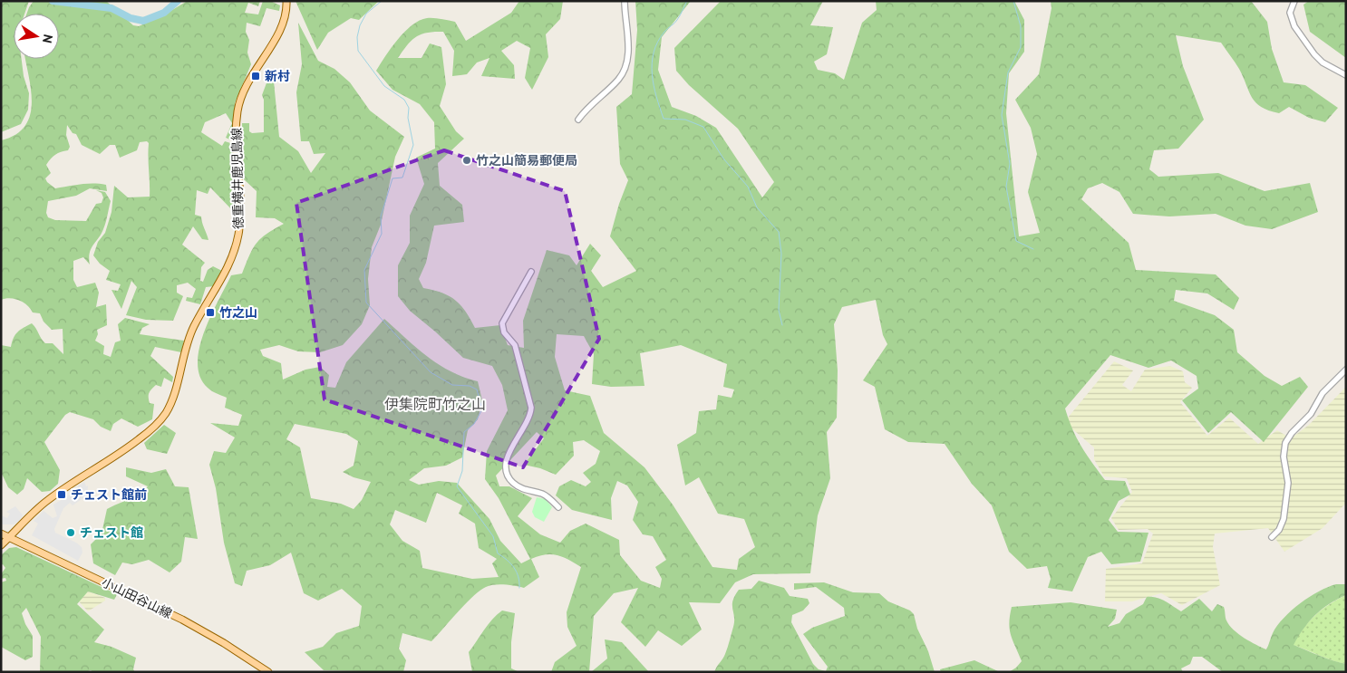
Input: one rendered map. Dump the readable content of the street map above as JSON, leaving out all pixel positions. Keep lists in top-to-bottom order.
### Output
{
  "streets": {
    "main road": ["徳重横井鹿児島線", "小山田谷山線"]
  },
  "crossings": [
    ["徳重横井鹿児島線", "小山田谷山線"]
  ],
  "districts": ["伊集院町竹之山"],
  "places": {
    "transit": ["新村", "竹之山", "チェスト館前"],
    "other": ["竹之山簡易郵便局", "チェスト館"]
  },
  "north": "right"
}
